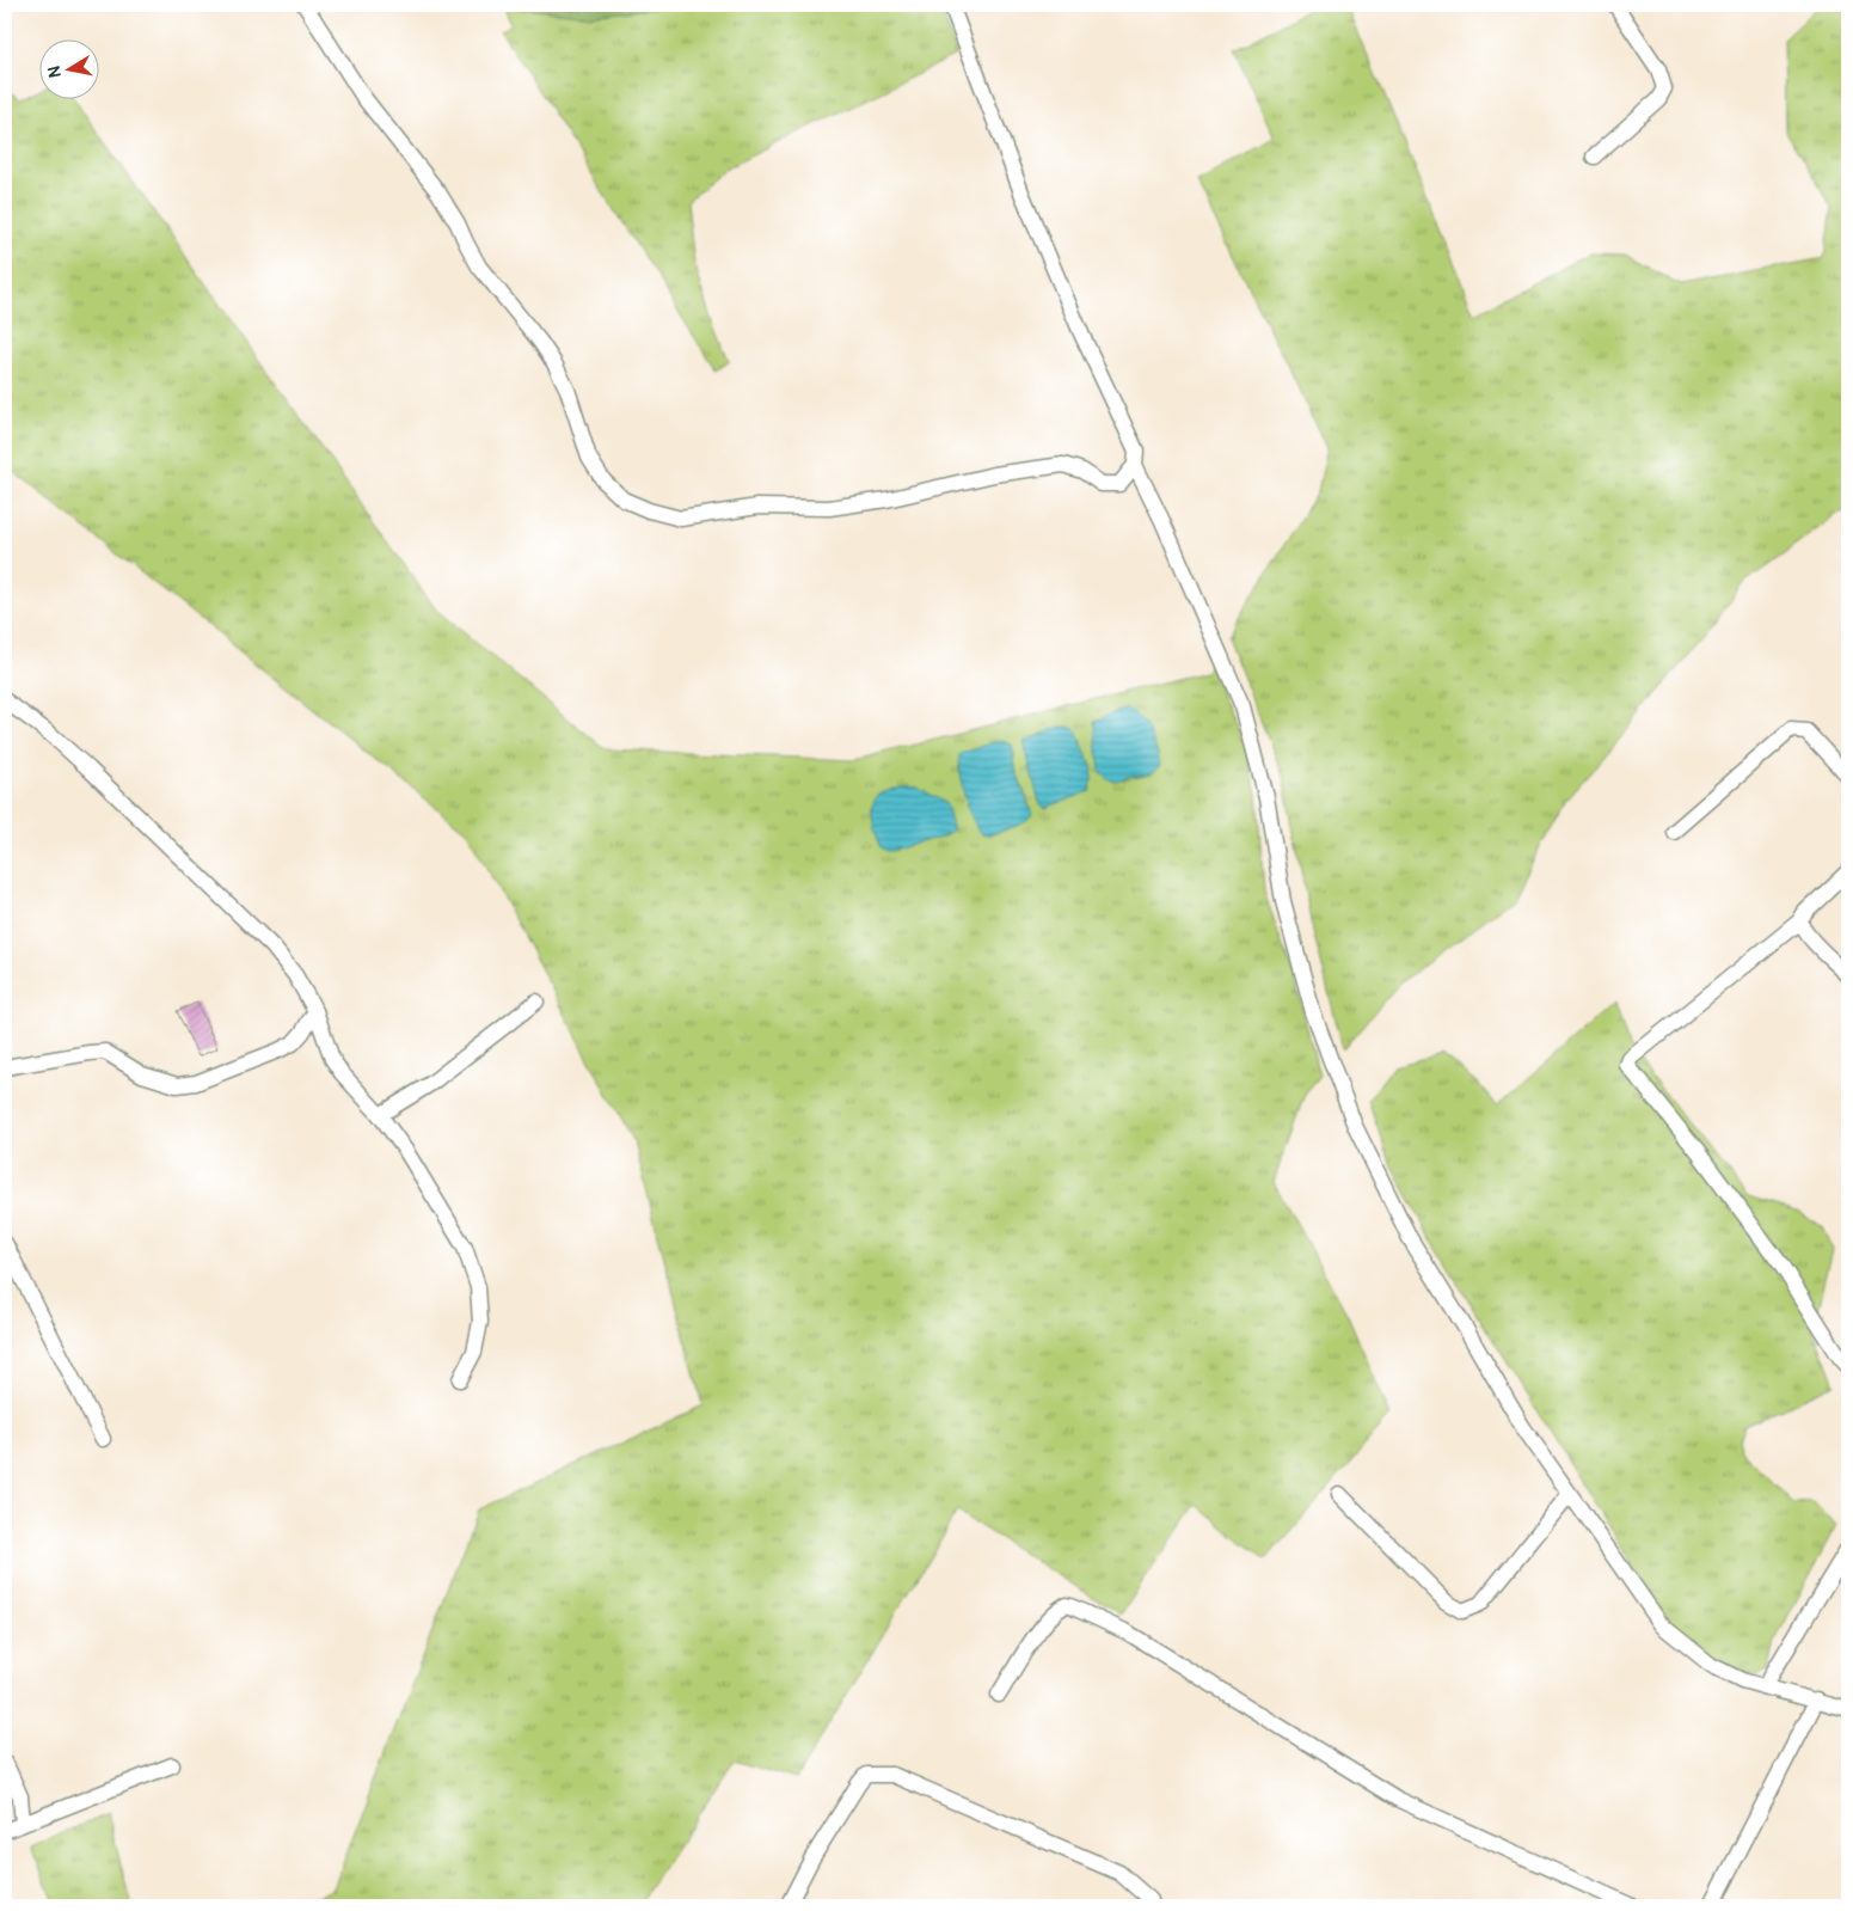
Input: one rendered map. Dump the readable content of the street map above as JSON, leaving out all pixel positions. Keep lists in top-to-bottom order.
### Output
{
  "north": "left"
}
